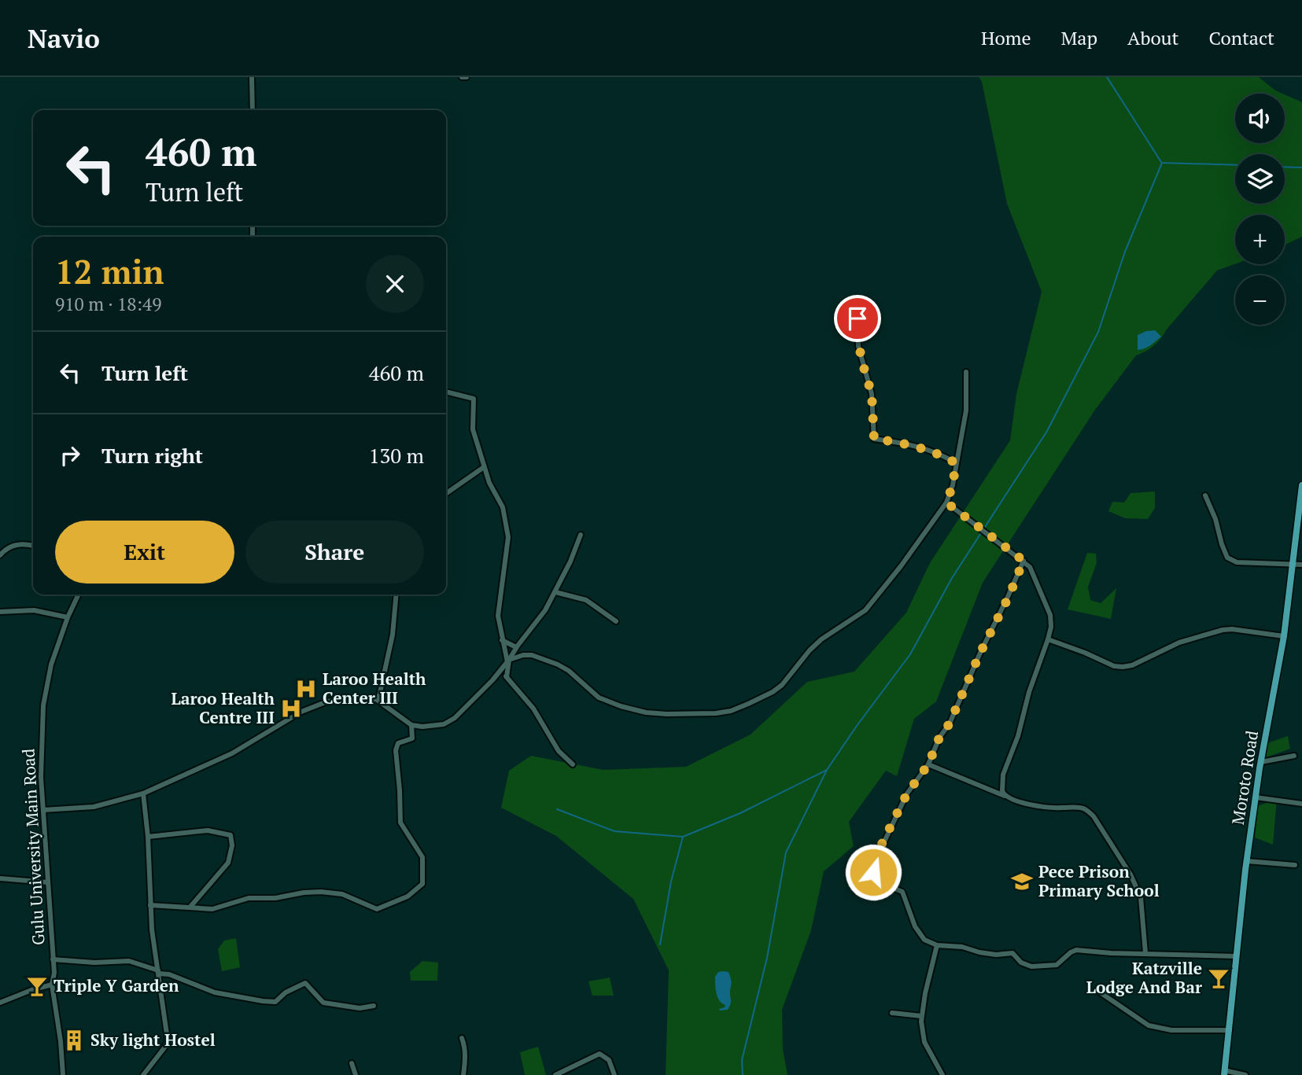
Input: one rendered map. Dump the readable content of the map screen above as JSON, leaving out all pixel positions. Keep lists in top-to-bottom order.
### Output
{
  "streets": {
    "main road": ["Moroto Road"],
    "street": ["Gulu University Main Road"]
  },
  "places": {
    "hospital": ["Laroo Health Center III", "Laroo Health Centre III"],
    "school or university": ["Pece Prison Primary School"],
    "bar": ["Katzville Lodge And Bar", "Triple Y Garden"],
    "building": ["Sky light Hostel"]
  },
  "page": {
    "header": "Navio",
    "nav": [
      "Home",
      "Map",
      "About",
      "Contact"
    ],
    "map_buttons": ["+", "−"],
    "turn": ["460 m", "Turn left"],
    "heading": ["12 min", "910 m · 18:49"],
    "list": [
      {
        "name": "Turn left",
        "value": "460 m"
      },
      {
        "name": "Turn right",
        "value": "130 m"
      }
    ],
    "buttons": ["Exit", "Share"]
  }
}
